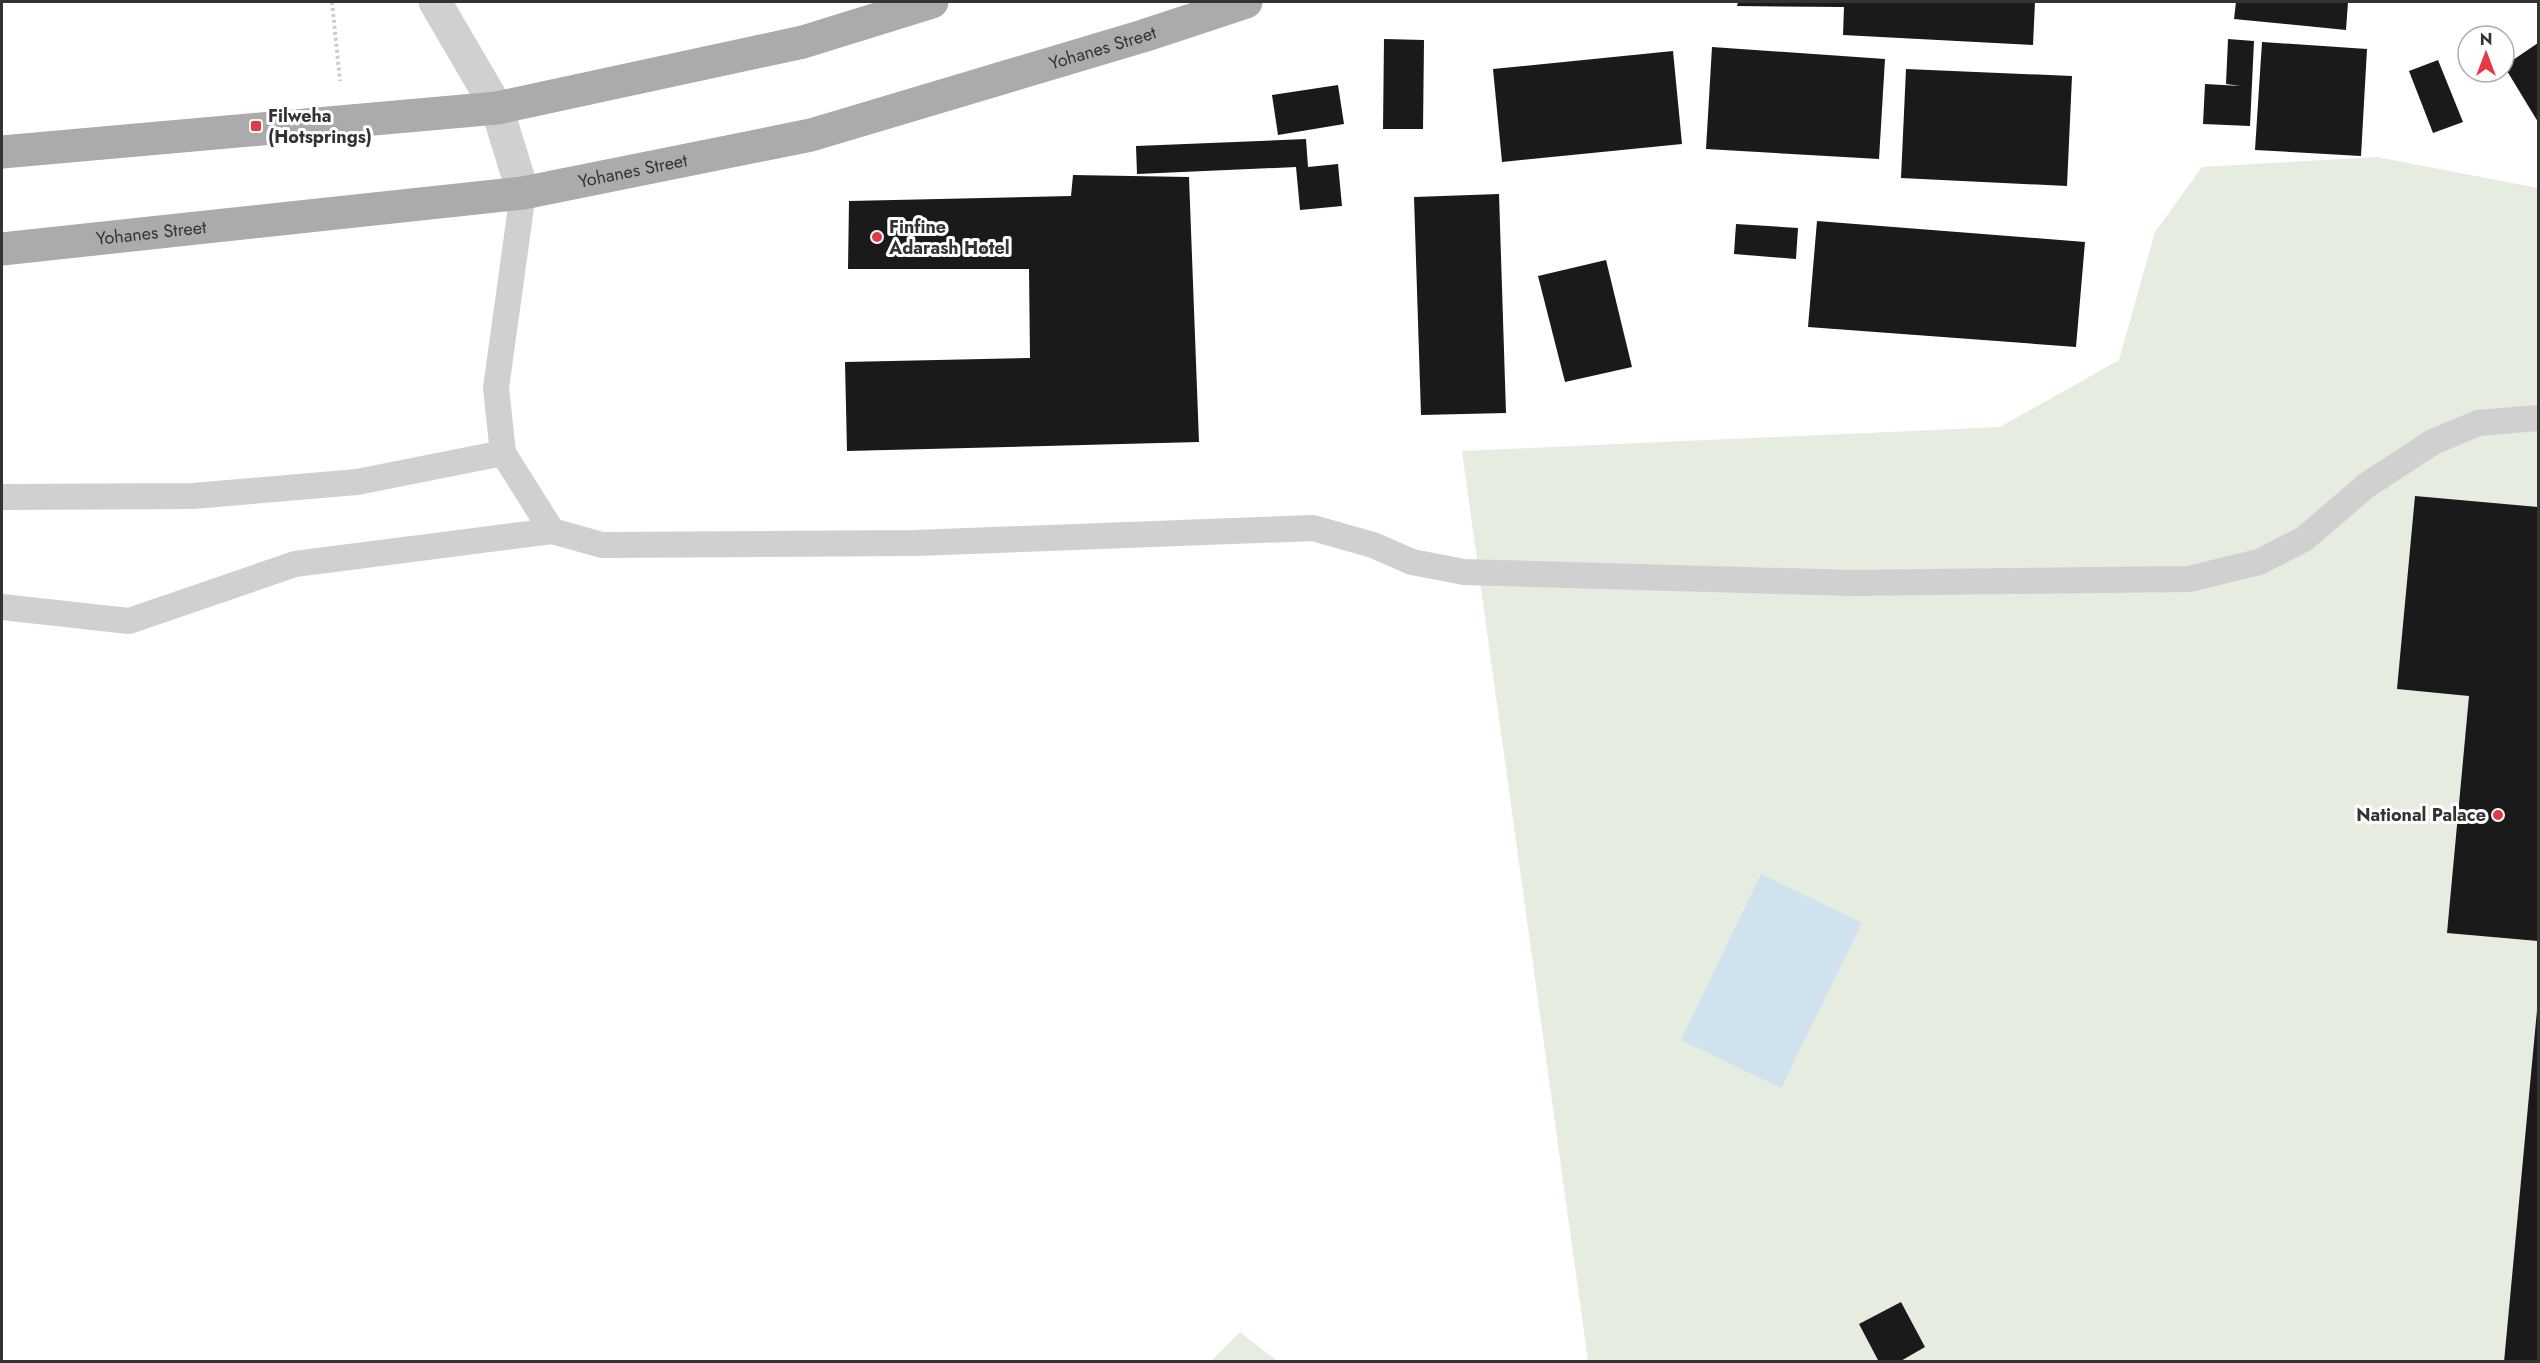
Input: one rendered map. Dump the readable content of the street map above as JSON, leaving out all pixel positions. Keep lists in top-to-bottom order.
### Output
{
  "streets": {
    "main road": ["Yohanes Street"]
  },
  "places": {
    "transit": ["Filweha (Hotsprings)"],
    "other": ["Finfine Adarash Hotel", "National Palace"]
  },
  "north": "top"
}
